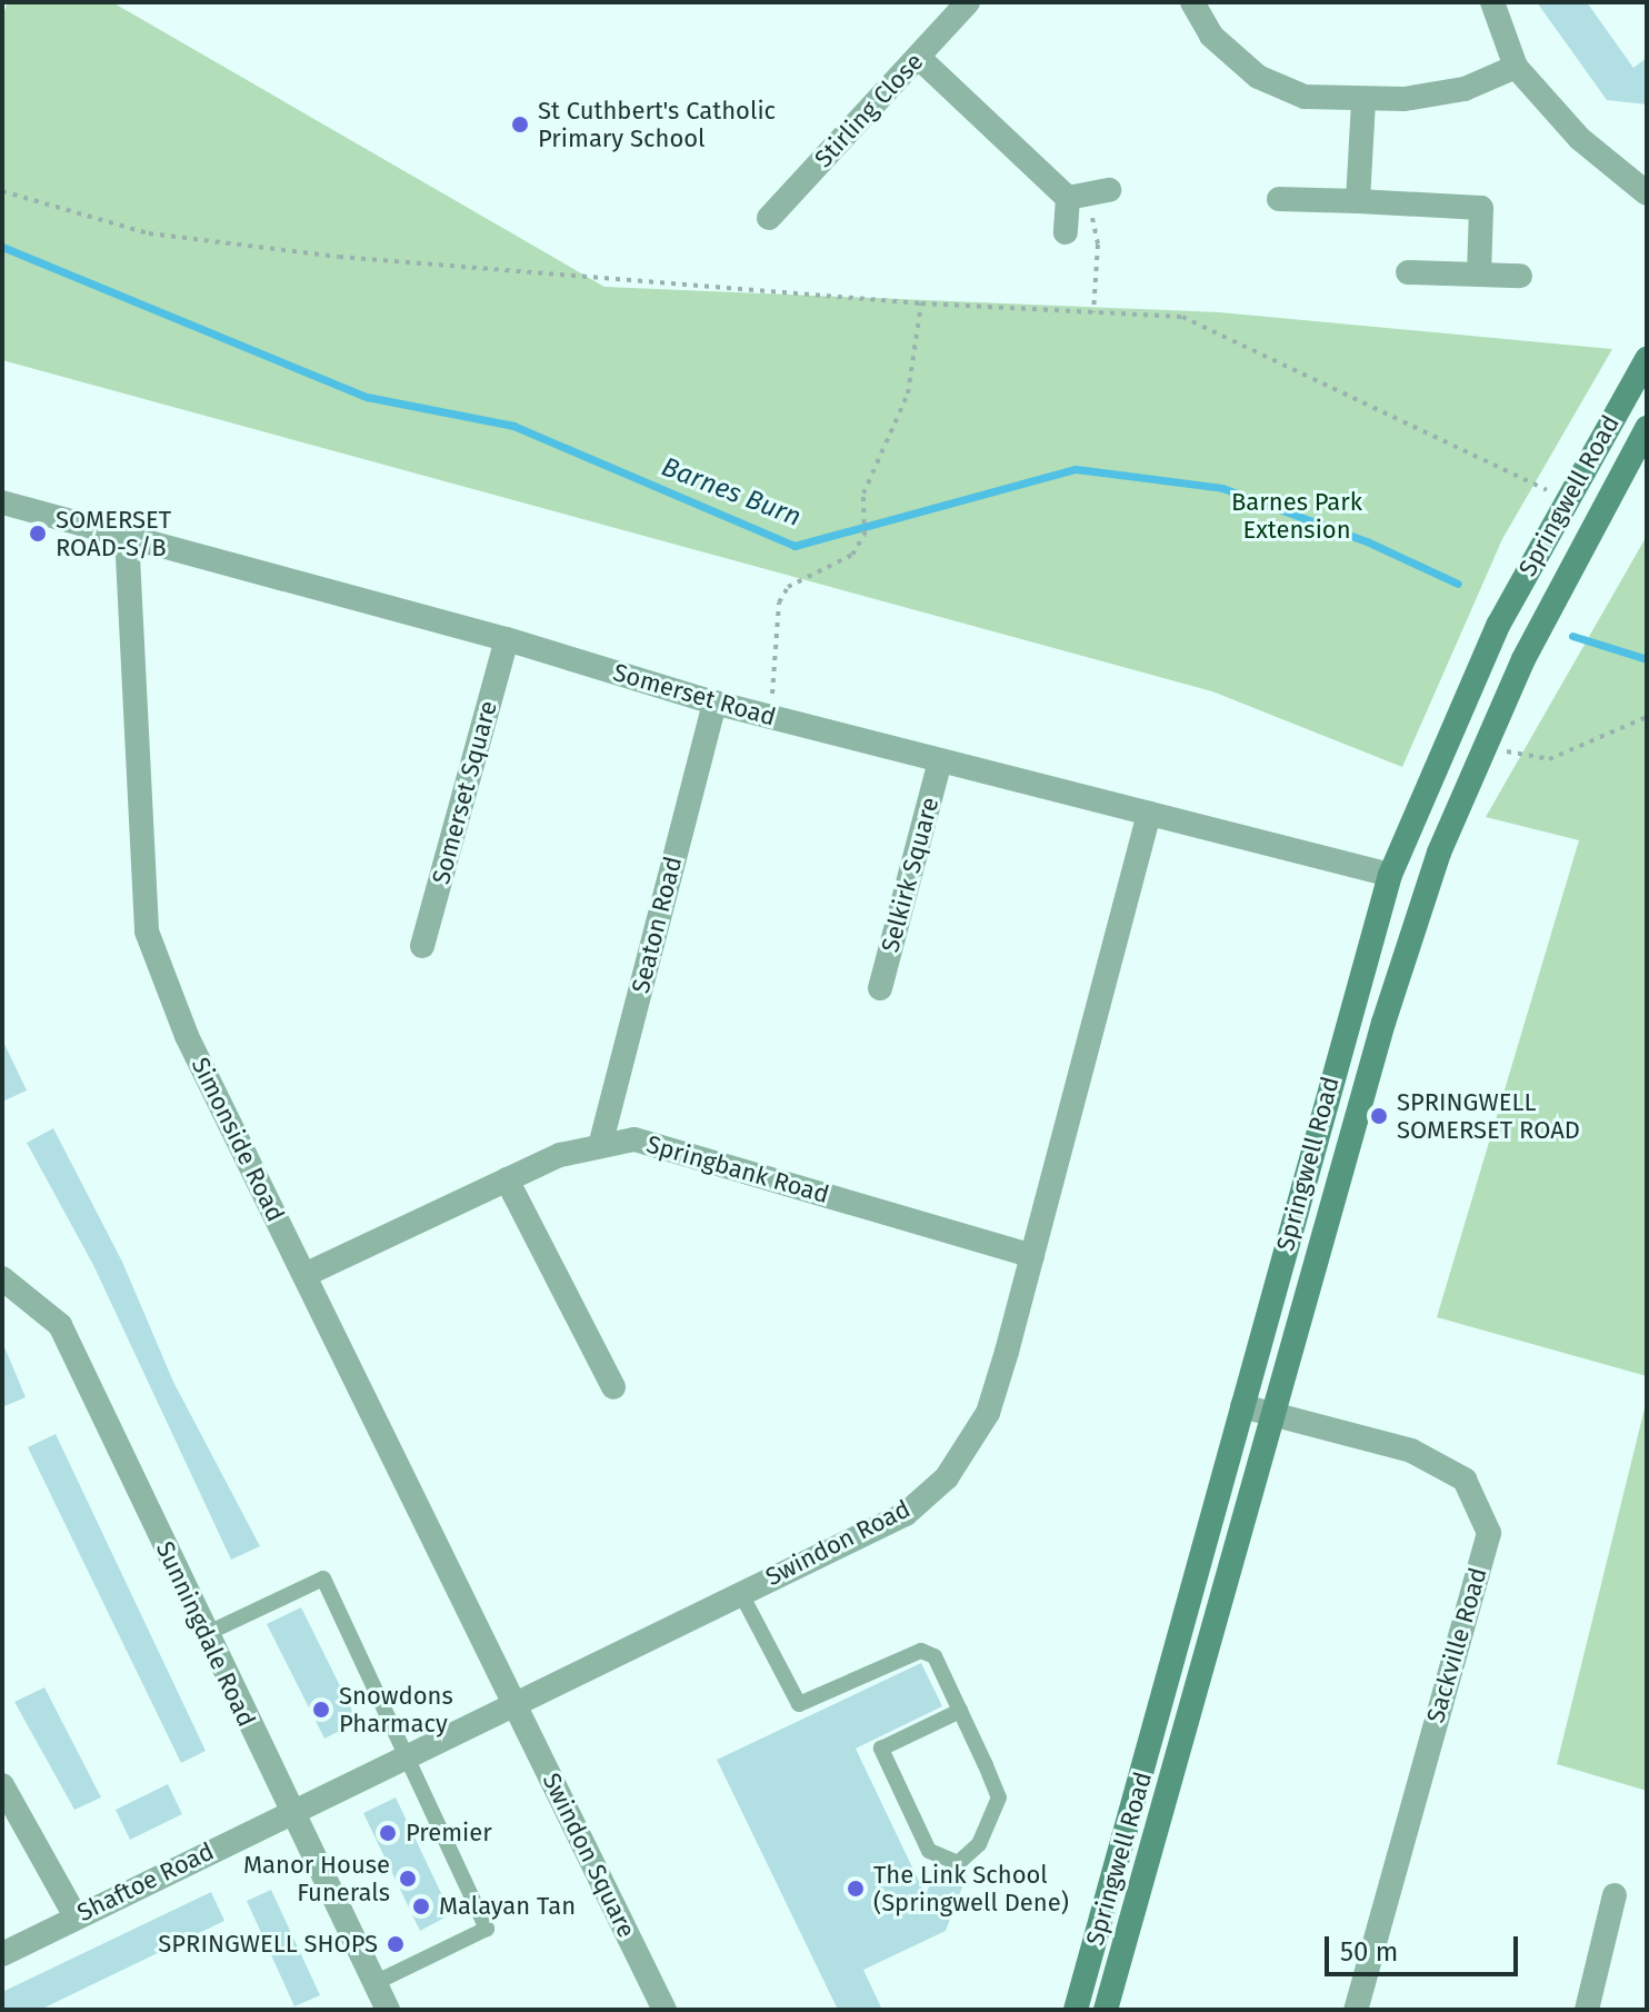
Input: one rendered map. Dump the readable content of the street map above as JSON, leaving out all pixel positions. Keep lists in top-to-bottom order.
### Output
{
  "streets": {
    "main road": ["Springwell Road"],
    "street": [
      "Stirling Close",
      "Somerset Road",
      "Somerset Square",
      "Selkirk Square",
      "Seaton Road",
      "Simonside Road",
      "Springbank Road",
      "Swindon Road",
      "Sunningdale Road",
      "Sackville Road",
      "Swindon Square",
      "Shaftoe Road"
    ]
  },
  "crossings": [
    ["Springwell Road", "Somerset Road"],
    ["Springwell Road", "Sackville Road"],
    ["Somerset Road", "Somerset Square"],
    ["Somerset Road", "Selkirk Square"],
    ["Somerset Road", "Seaton Road"],
    ["Somerset Road", "Simonside Road"],
    ["Somerset Road", "Swindon Road"],
    ["Seaton Road", "Springbank Road"],
    ["Simonside Road", "Springbank Road"],
    ["Simonside Road", "Swindon Road"],
    ["Simonside Road", "Swindon Square"],
    ["Springbank Road", "Swindon Road"],
    ["Swindon Road", "Sunningdale Road"],
    ["Swindon Road", "Swindon Square"],
    ["Swindon Road", "Shaftoe Road"],
    ["Sunningdale Road", "Shaftoe Road"]
  ],
  "water": ["Barnes Burn"],
  "parks": ["Barnes Park Extension"],
  "places": [
    "St Cuthbert's Catholic Primary School",
    "SOMERSET ROAD-S/B",
    "SPRINGWELL SOMERSET ROAD",
    "Snowdons Pharmacy",
    "Premier",
    "Manor House Funerals",
    "The Link School (Springwell Dene)",
    "Malayan Tan",
    "SPRINGWELL SHOPS"
  ],
  "scale_bar": "50 m"
}
